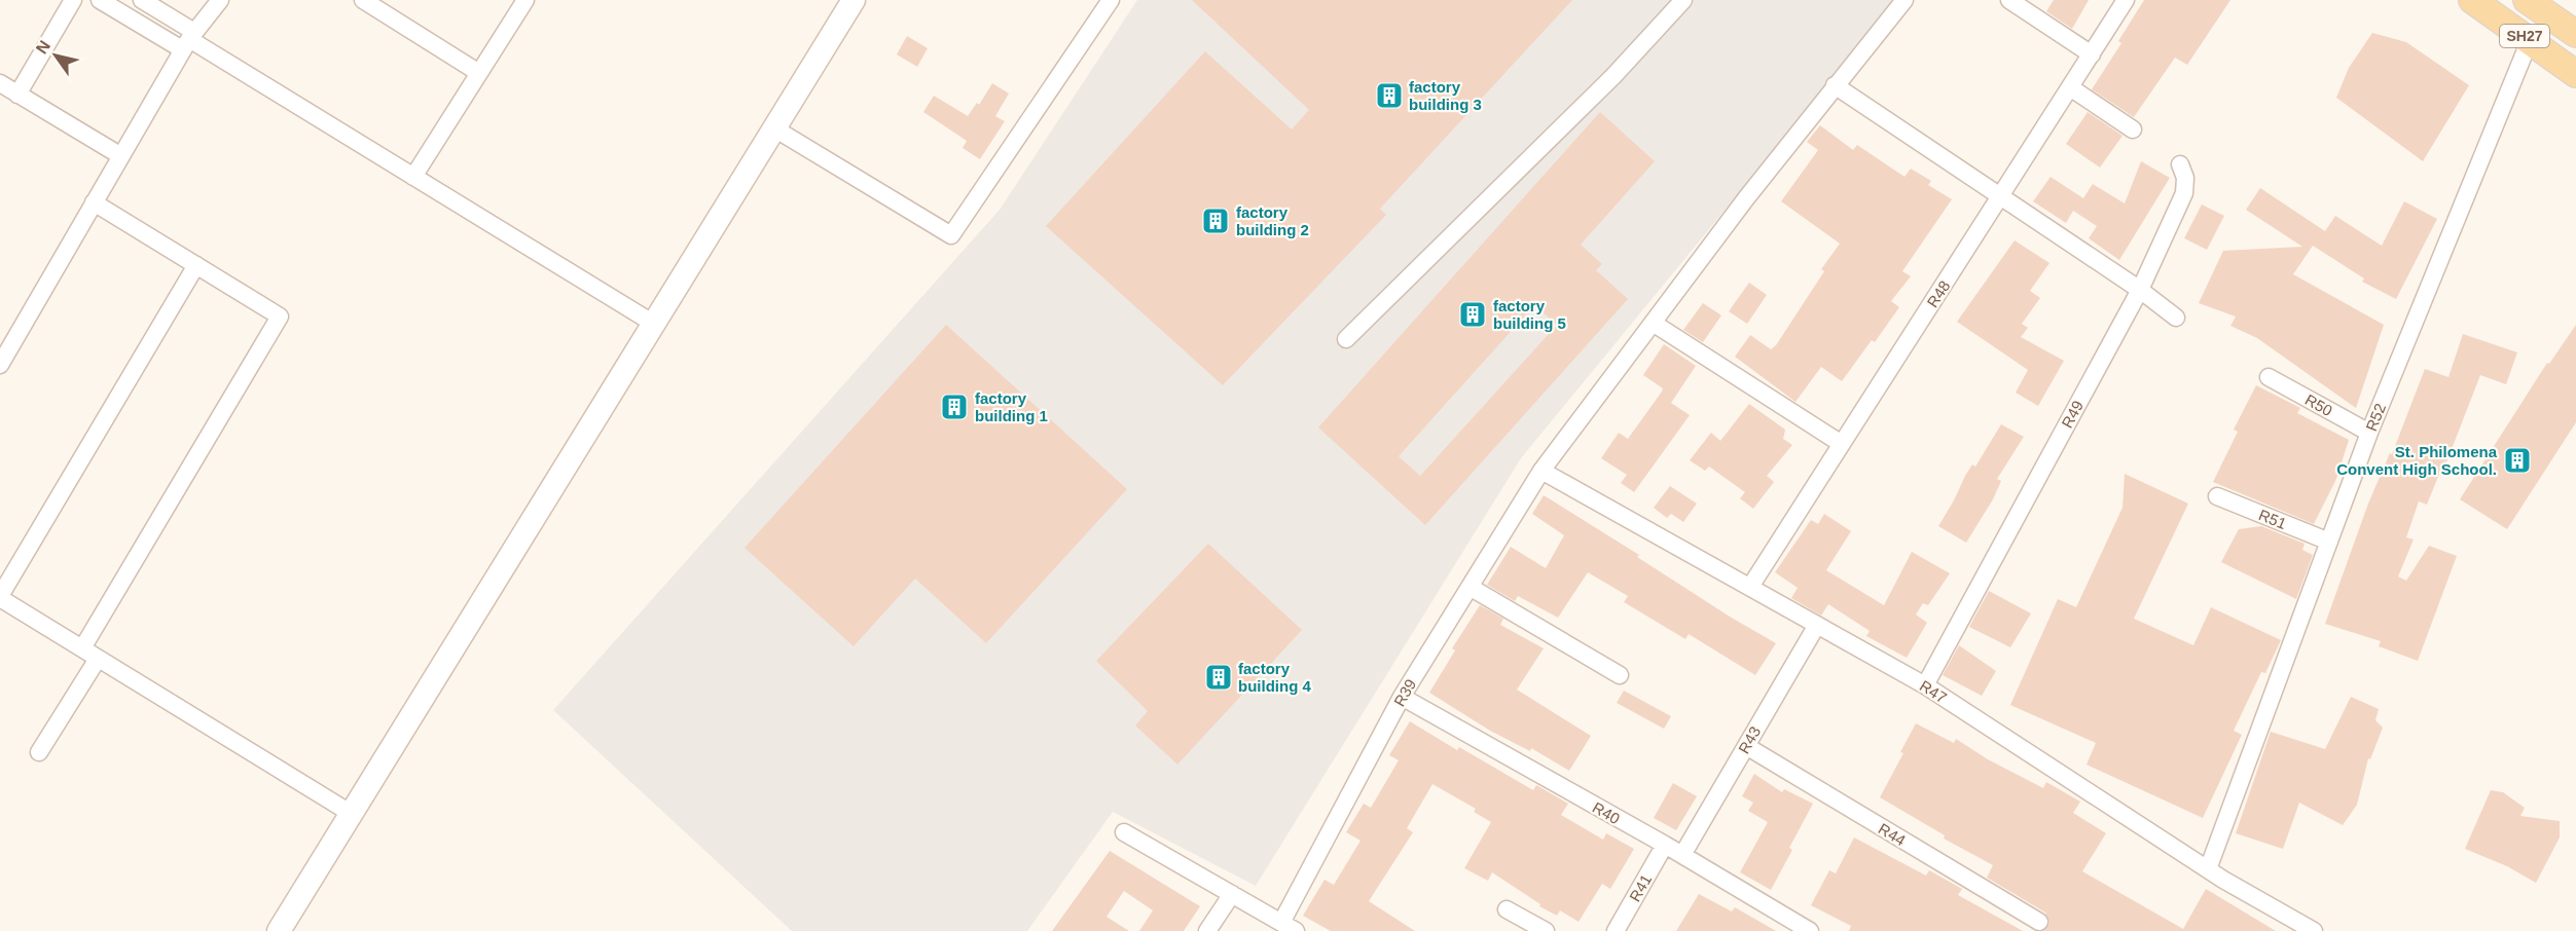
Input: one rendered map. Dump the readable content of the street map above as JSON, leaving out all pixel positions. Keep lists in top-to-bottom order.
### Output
{
  "streets": {
    "main road": ["SH27"],
    "street": [
      "R48",
      "R50",
      "R49",
      "R52",
      "R51",
      "R47",
      "R39",
      "R43",
      "R40",
      "R44",
      "R41"
    ]
  },
  "crossings": [
    ["SH27", "R52"],
    ["R48", "R47"],
    ["R50", "R52"],
    ["R49", "R47"],
    ["R52", "R51"],
    ["R52", "R47"],
    ["R47", "R39"],
    ["R47", "R43"],
    ["R39", "R40"],
    ["R43", "R40"],
    ["R43", "R44"],
    ["R40", "R41"]
  ],
  "places": {
    "building": [
      "factory building 3",
      "factory building 2",
      "factory building 5",
      "factory building 1",
      "St. Philomena Convent High School.",
      "factory building 4"
    ]
  },
  "north": "top left"
}
